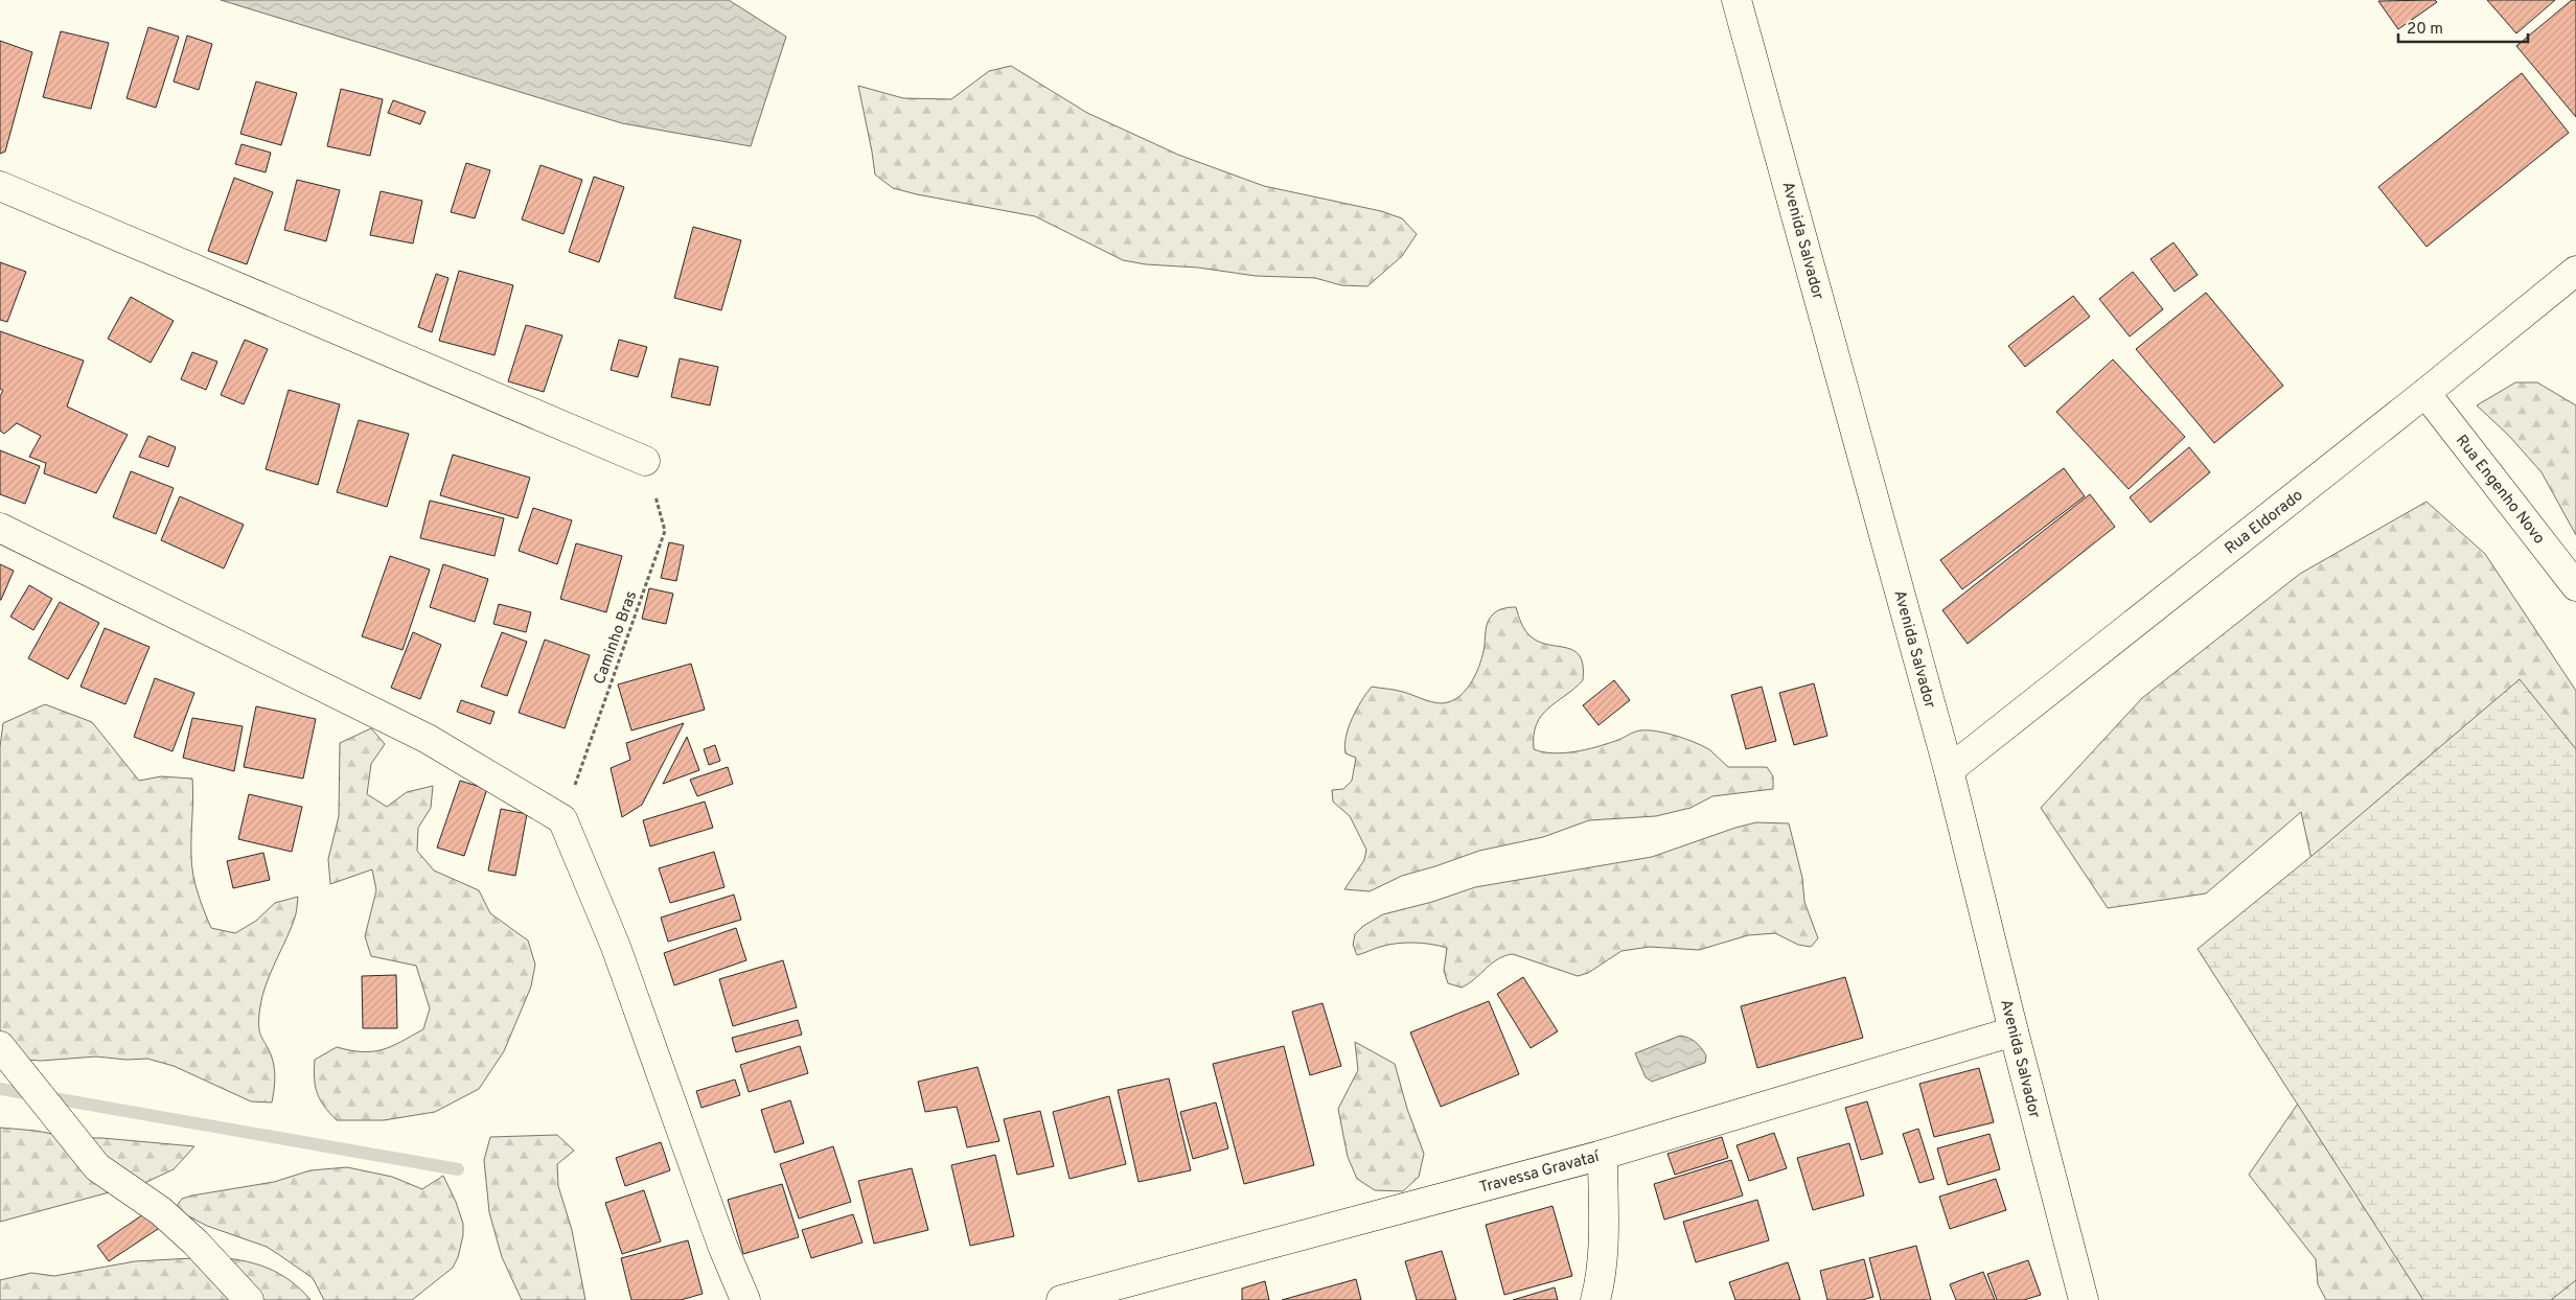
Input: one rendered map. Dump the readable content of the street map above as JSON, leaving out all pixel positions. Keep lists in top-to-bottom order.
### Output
{
  "streets": {
    "street": [
      "Avenida Salvador",
      "Rua Engenho Novo",
      "Rua Eldorado",
      "Travessa Gravataí"
    ],
    "path": ["Caminho Bras"]
  },
  "crossings": [
    ["Avenida Salvador", "Rua Eldorado"],
    ["Avenida Salvador", "Travessa Gravataí"],
    ["Rua Engenho Novo", "Rua Eldorado"]
  ],
  "scale_bar": "20 m"
}
